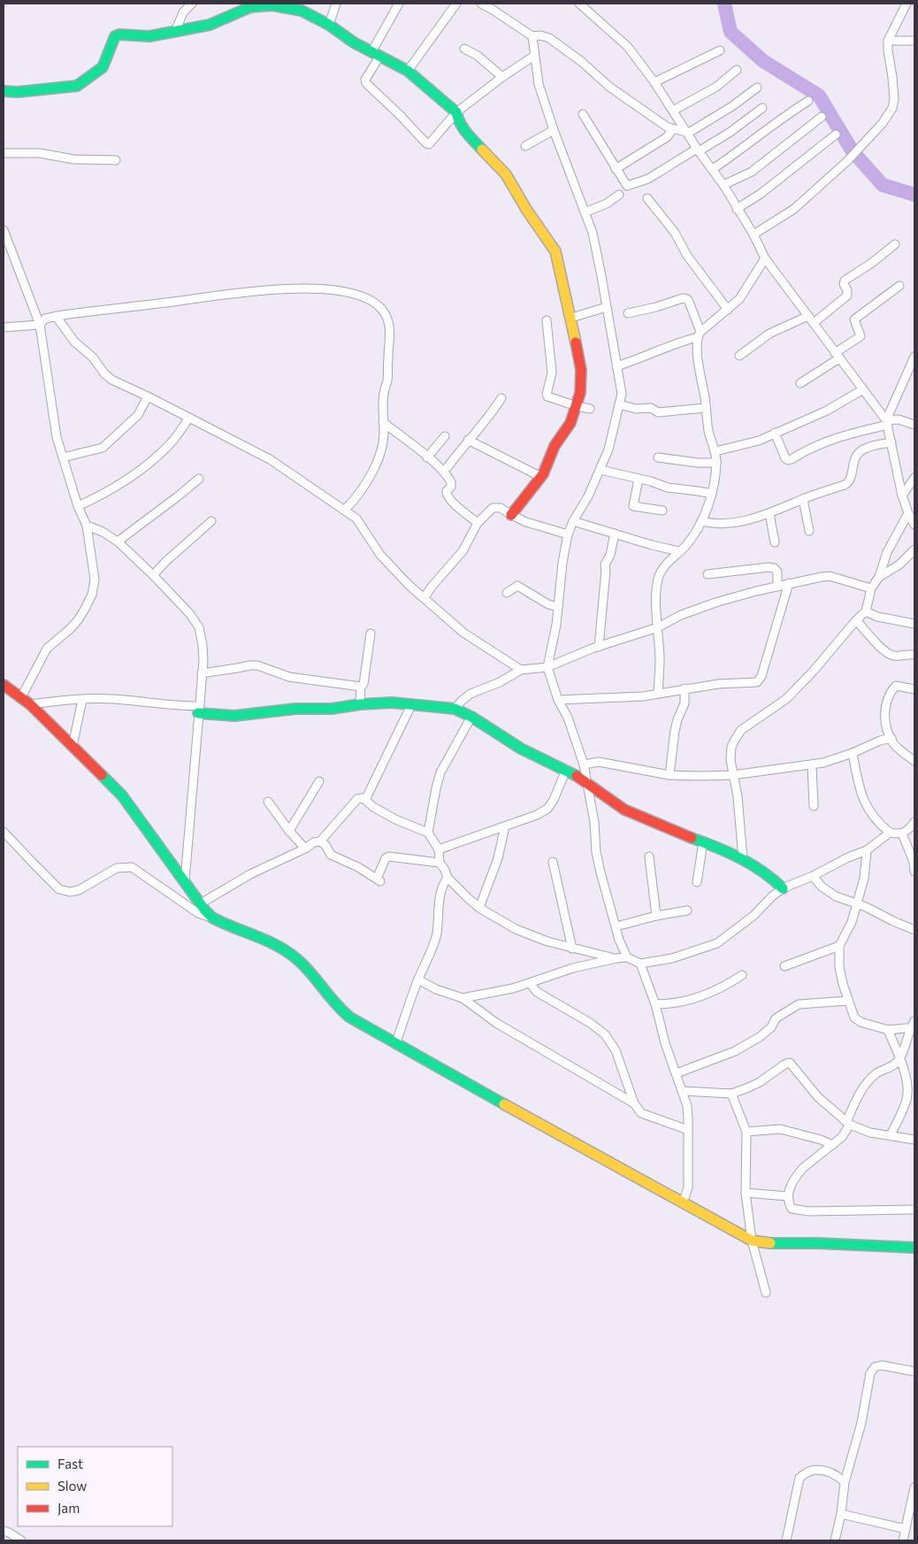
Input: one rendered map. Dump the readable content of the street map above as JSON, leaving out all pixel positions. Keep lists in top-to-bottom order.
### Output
{
  "legend": ["Fast", "Slow", "Jam"]
}
